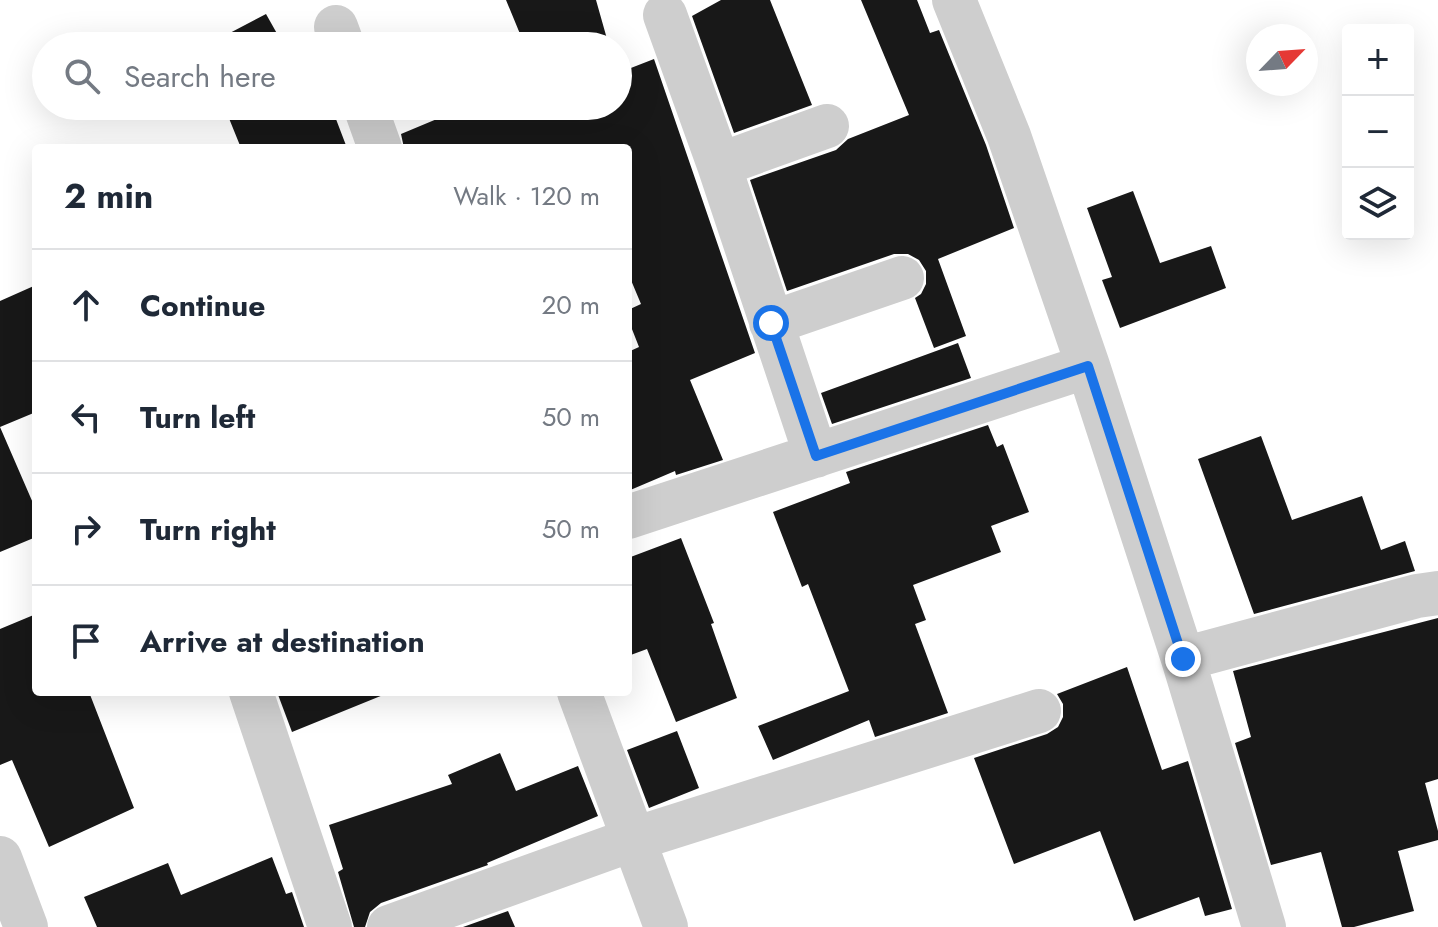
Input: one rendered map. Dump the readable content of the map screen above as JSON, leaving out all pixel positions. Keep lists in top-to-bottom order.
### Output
{
  "north": "top right",
  "page": {
    "map_buttons": ["+", "−"],
    "search": "Search here",
    "heading": ["2 min", "Walk · 120 m"],
    "list": [
      ["Continue", "20 m"],
      ["Turn left", "50 m"],
      ["Turn right", "50 m"],
      "Arrive at destination"
    ]
  }
}
